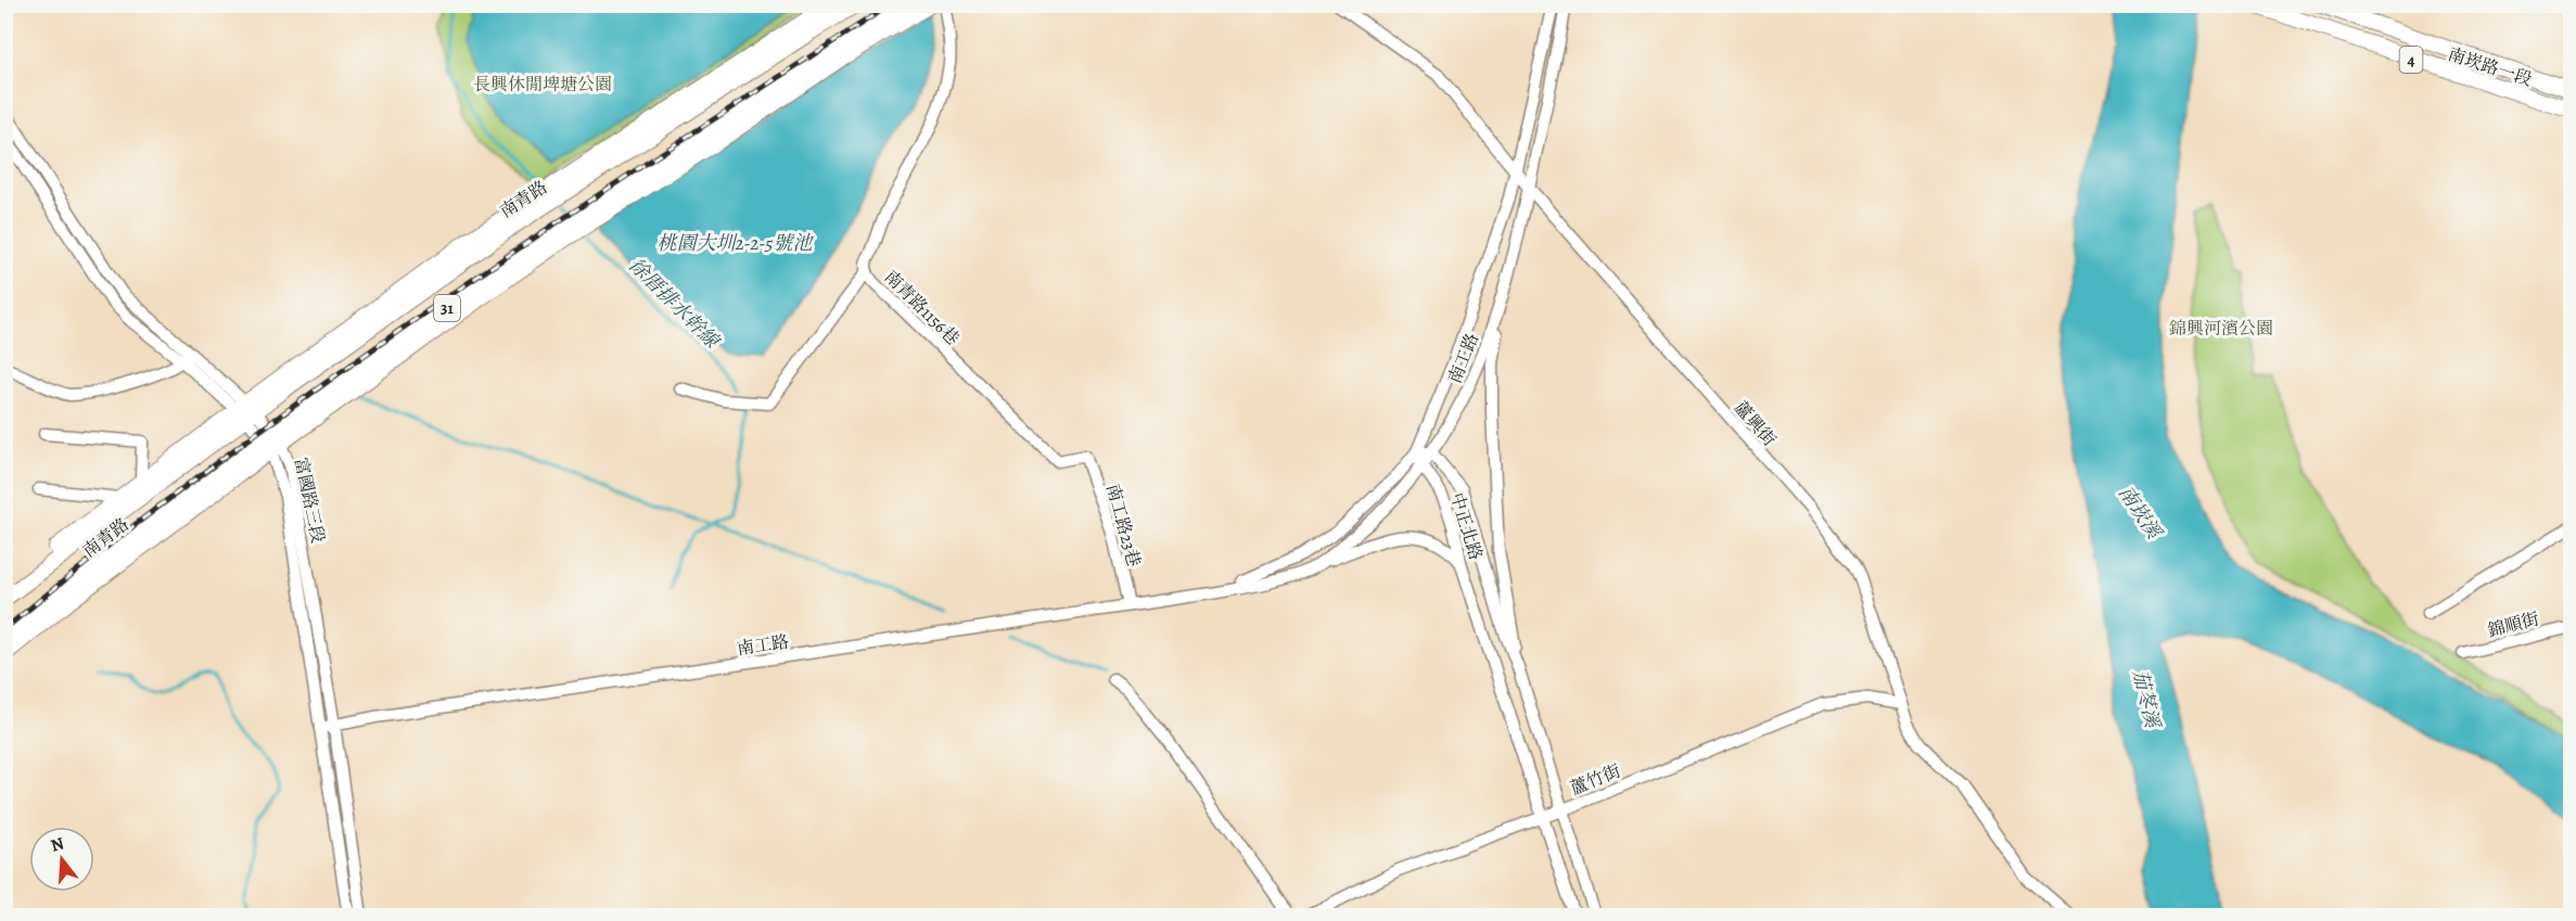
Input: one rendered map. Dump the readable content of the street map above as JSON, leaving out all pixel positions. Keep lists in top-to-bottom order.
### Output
{
  "streets": {
    "main road": [
      "4",
      "南崁路一段",
      "南青路",
      "31"
    ],
    "street": [
      "南青路1156巷",
      "南工路",
      "蘆興街",
      "富國路三段",
      "南工路23巷",
      "中正北路",
      "錦順街",
      "蘆竹街"
    ]
  },
  "crossings": [
    ["南青路", "31"],
    ["南青路", "富國路三段"],
    ["南青路1156巷", "南工路23巷"],
    ["31", "富國路三段"],
    ["南工路", "蘆興街"],
    ["南工路", "富國路三段"],
    ["南工路", "南工路23巷"],
    ["南工路", "中正北路"],
    ["蘆興街", "蘆竹街"],
    ["中正北路", "蘆竹街"]
  ],
  "water": [
    "桃園大圳2-2-5號池",
    "徐厝排水幹線",
    "南崁溪",
    "茄苳溪"
  ],
  "parks": ["長興休閒埤塘公園", "錦興河濱公園"],
  "north": "top"
}
